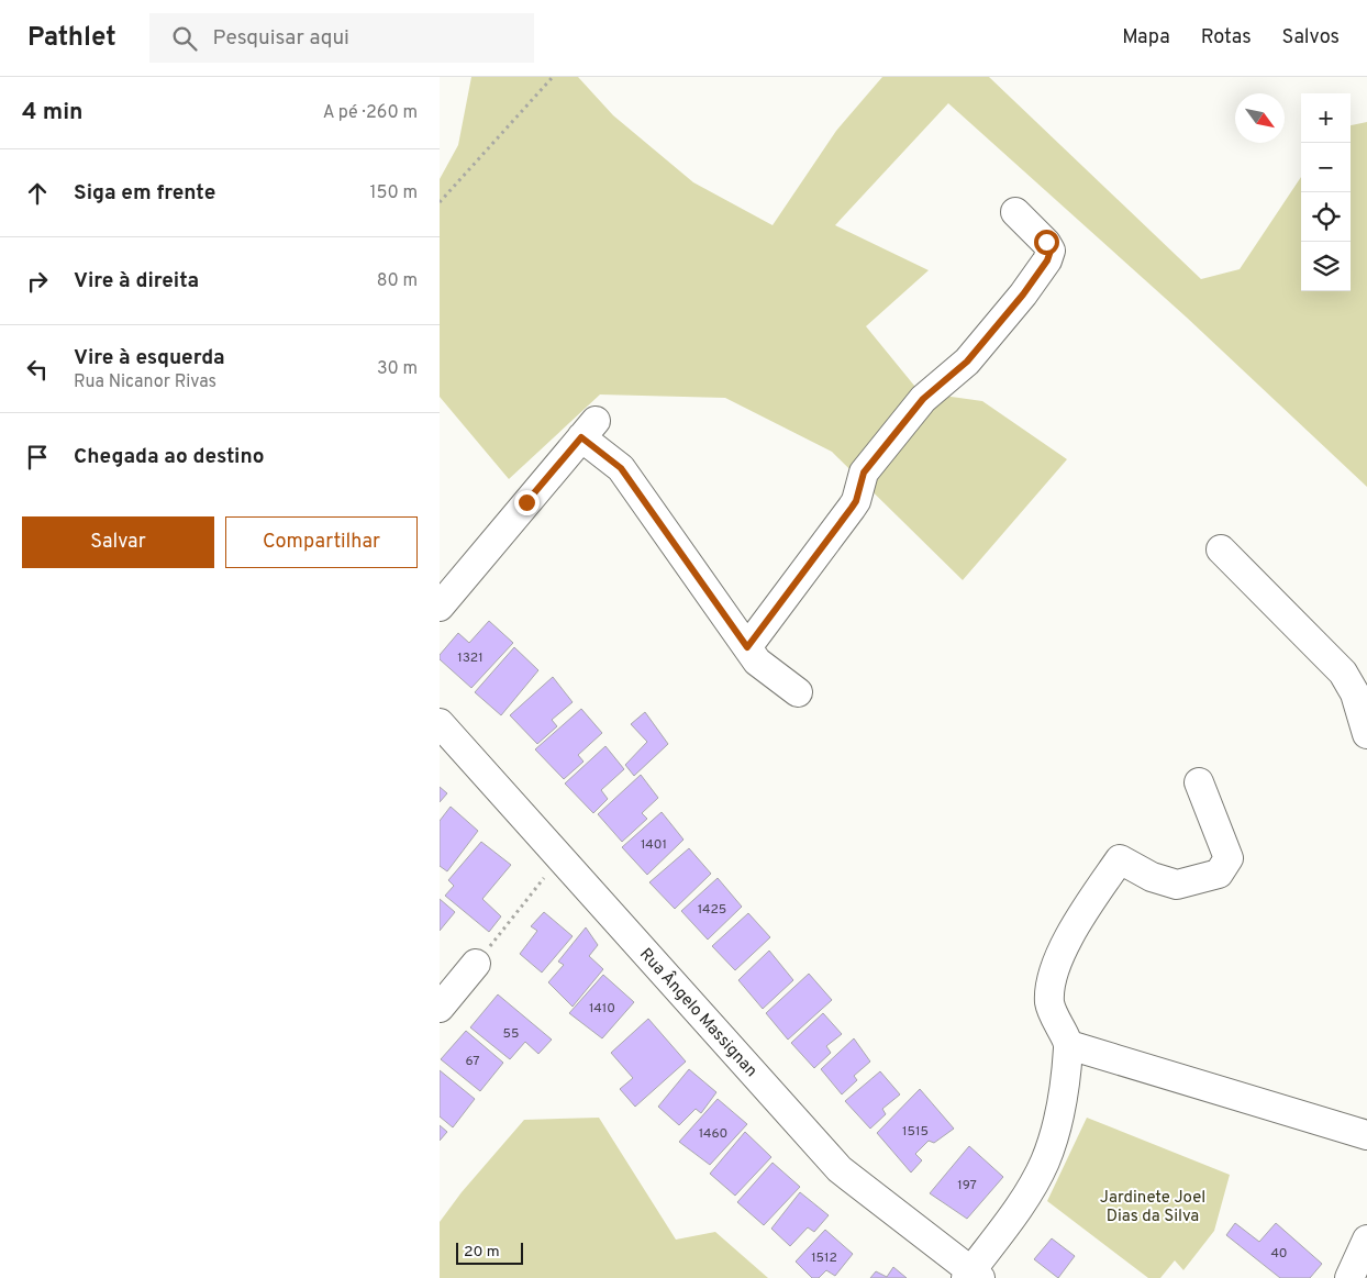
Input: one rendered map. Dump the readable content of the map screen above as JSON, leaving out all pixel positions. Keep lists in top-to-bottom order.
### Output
{
  "streets": {
    "street": ["Rua Ângelo Massignan"]
  },
  "parks": ["Jardinete Joel Dias da Silva"],
  "house_numbers": [
    "1321",
    "1401",
    "1425",
    "1410",
    "55",
    "67",
    "1515",
    "1460",
    "197",
    "40",
    "1512"
  ],
  "scale_bar": "20 m",
  "north": "bottom right",
  "page": {
    "header": "Pathlet",
    "search": "Pesquisar aqui",
    "nav": ["Mapa", "Rotas", "Salvos"],
    "heading": ["4 min", "A pé · 260 m"],
    "map_buttons": ["+", "−"],
    "list": [
      ["Siga em frente", "150 m"],
      ["Vire à direita", "80 m"],
      ["Vire à esquerda", "Rua Nicanor Rivas", "30 m"],
      "Chegada ao destino"
    ],
    "buttons": ["Salvar", "Compartilhar"],
    "scale": "20 m"
  }
}
